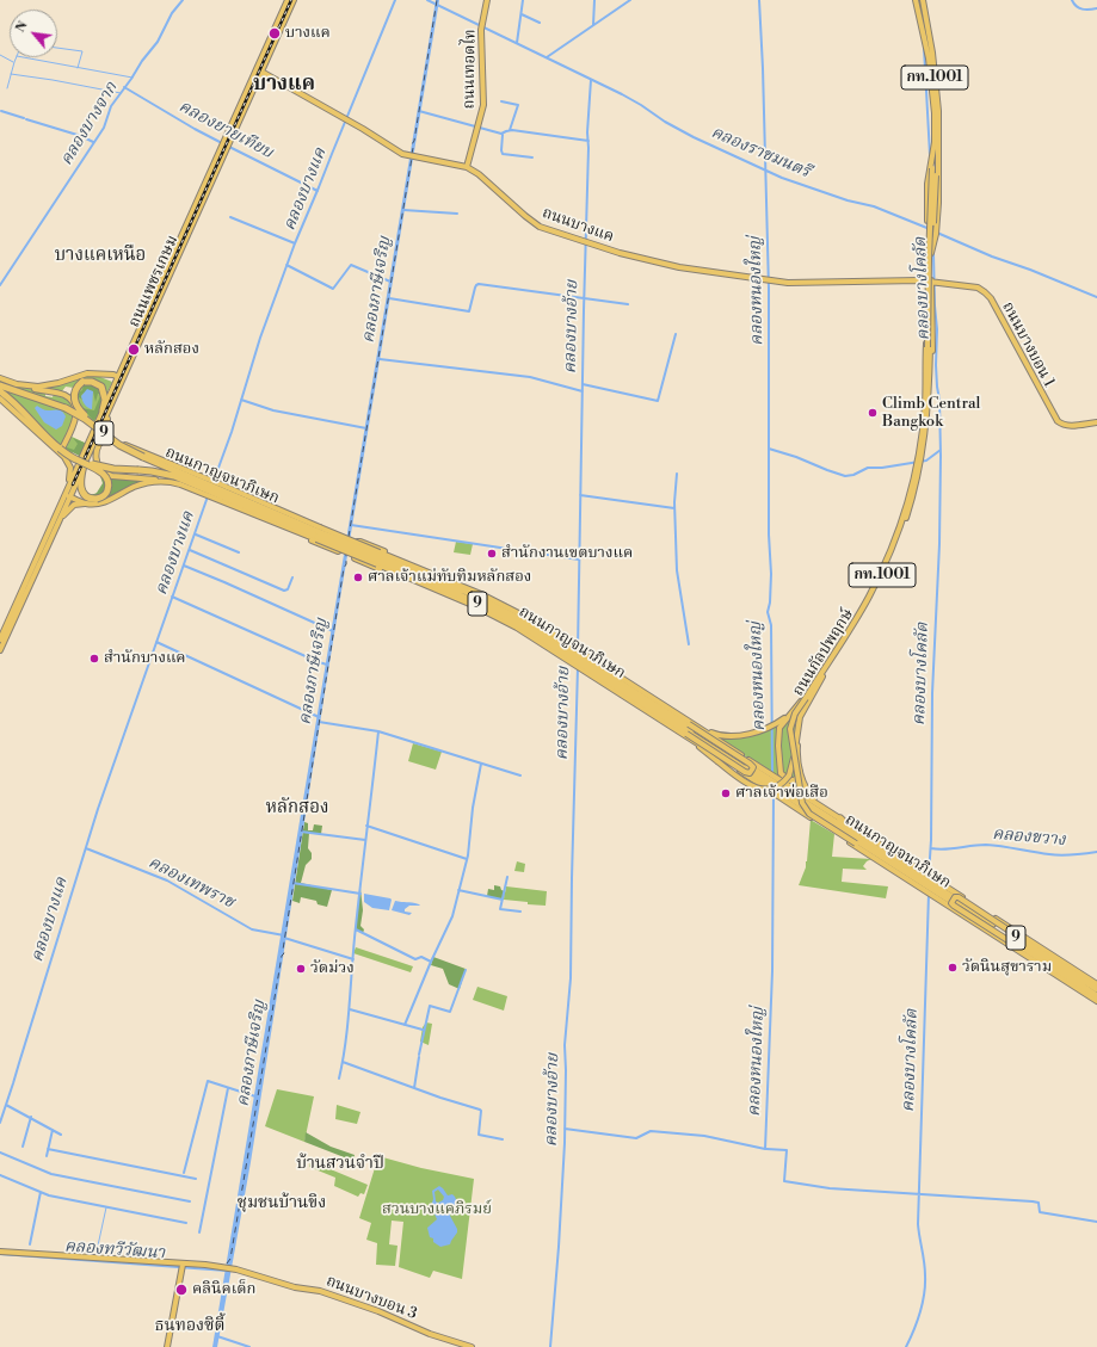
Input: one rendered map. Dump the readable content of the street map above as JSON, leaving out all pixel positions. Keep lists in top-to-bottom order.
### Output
{
  "streets": {
    "highway": ["9", "ถนนกาญจนาภิเษก"],
    "main road": [
      "ถนนเทอดไท",
      "กท.1001",
      "ถนนบางแค",
      "ถนนเพชรเกษม",
      "ถนนบางบอน 1",
      "ถนนกัลปพฤกษ์",
      "ถนนบางบอน 3"
    ]
  },
  "crossings": [
    ["ถนนเทอดไท", "ถนนบางแค"],
    ["ถนนบางแค", "ถนนเพชรเกษม"],
    ["ถนนบางแค", "ถนนบางบอน 1"],
    ["ถนนบางแค", "ถนนกัลปพฤกษ์"],
    ["ถนนบางบอน 1", "ถนนกัลปพฤกษ์"]
  ],
  "districts": [
    "บางแค",
    "บางแคเหนือ",
    "หลักสอง",
    "บ้านสวนจำปี",
    "ชุมชนบ้านขิง",
    "ธนทองซิตี้"
  ],
  "water": [
    "คลองบางจาก",
    "คลองยายเทียบ",
    "คลองราชมนตรี",
    "คลองบางแค",
    "คลองบางโคลัด",
    "คลองภาษีเจริญ",
    "คลองหนองใหญ่",
    "คลองบางอ้าย",
    "คลองขวาง",
    "คลองเทพราช",
    "คลองทวีวัฒนา"
  ],
  "parks": ["สวนบางแคภิรมย์"],
  "places": [
    "บางแค",
    "หลักสอง",
    "Climb Central Bangkok",
    "สำนักงานเขตบางแค",
    "ศาลเจ้าแม่ทับทิมหลักสอง",
    "สำนักบางแค",
    "ศาลเจ้าพ่อเสือ",
    "วัดนินสุขาราม",
    "วัดม่วง",
    "คลินิคเด็ก"
  ],
  "north": "top left"
}
